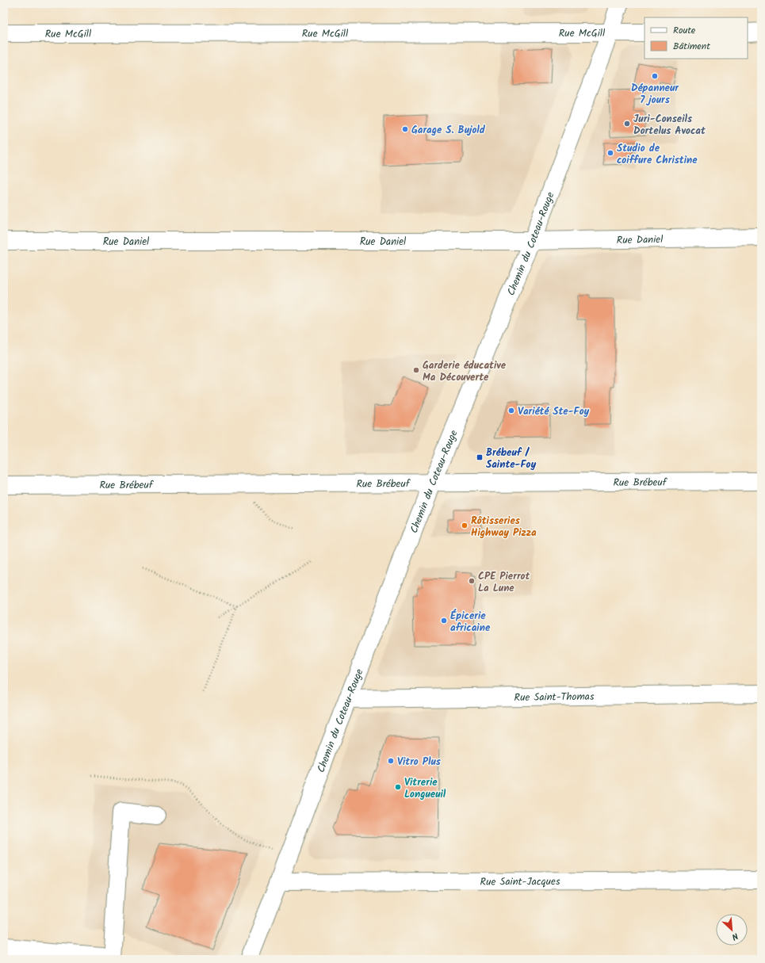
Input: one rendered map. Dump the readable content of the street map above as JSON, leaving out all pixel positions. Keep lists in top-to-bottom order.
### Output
{
  "streets": {
    "street": [
      "Rue McGill",
      "Rue Daniel",
      "Chemin du Coteau-Rouge",
      "Rue Brébeuf",
      "Rue Saint-Thomas",
      "Rue Saint-Jacques"
    ]
  },
  "crossings": [
    ["Rue McGill", "Chemin du Coteau-Rouge"],
    ["Rue Daniel", "Chemin du Coteau-Rouge"],
    ["Chemin du Coteau-Rouge", "Rue Brébeuf"],
    ["Chemin du Coteau-Rouge", "Rue Saint-Thomas"],
    ["Chemin du Coteau-Rouge", "Rue Saint-Jacques"]
  ],
  "places": {
    "other": [
      "Dépanneur 7 jours",
      "Juri-Conseils Dortelus Avocat",
      "Garage S. Bujold",
      "Studio de coiffure Christine",
      "Garderie éducative Ma Découverte",
      "Variété Ste-Foy",
      "Rôtisseries Highway Pizza",
      "CPE Pierrot La Lune",
      "Épicerie africaine",
      "Vitro Plus",
      "Vitrerie Longueuil"
    ],
    "transit": ["Brébeuf / Sainte-Foy"]
  },
  "legend": ["Route", "Bâtiment"],
  "north": "bottom right"
}
